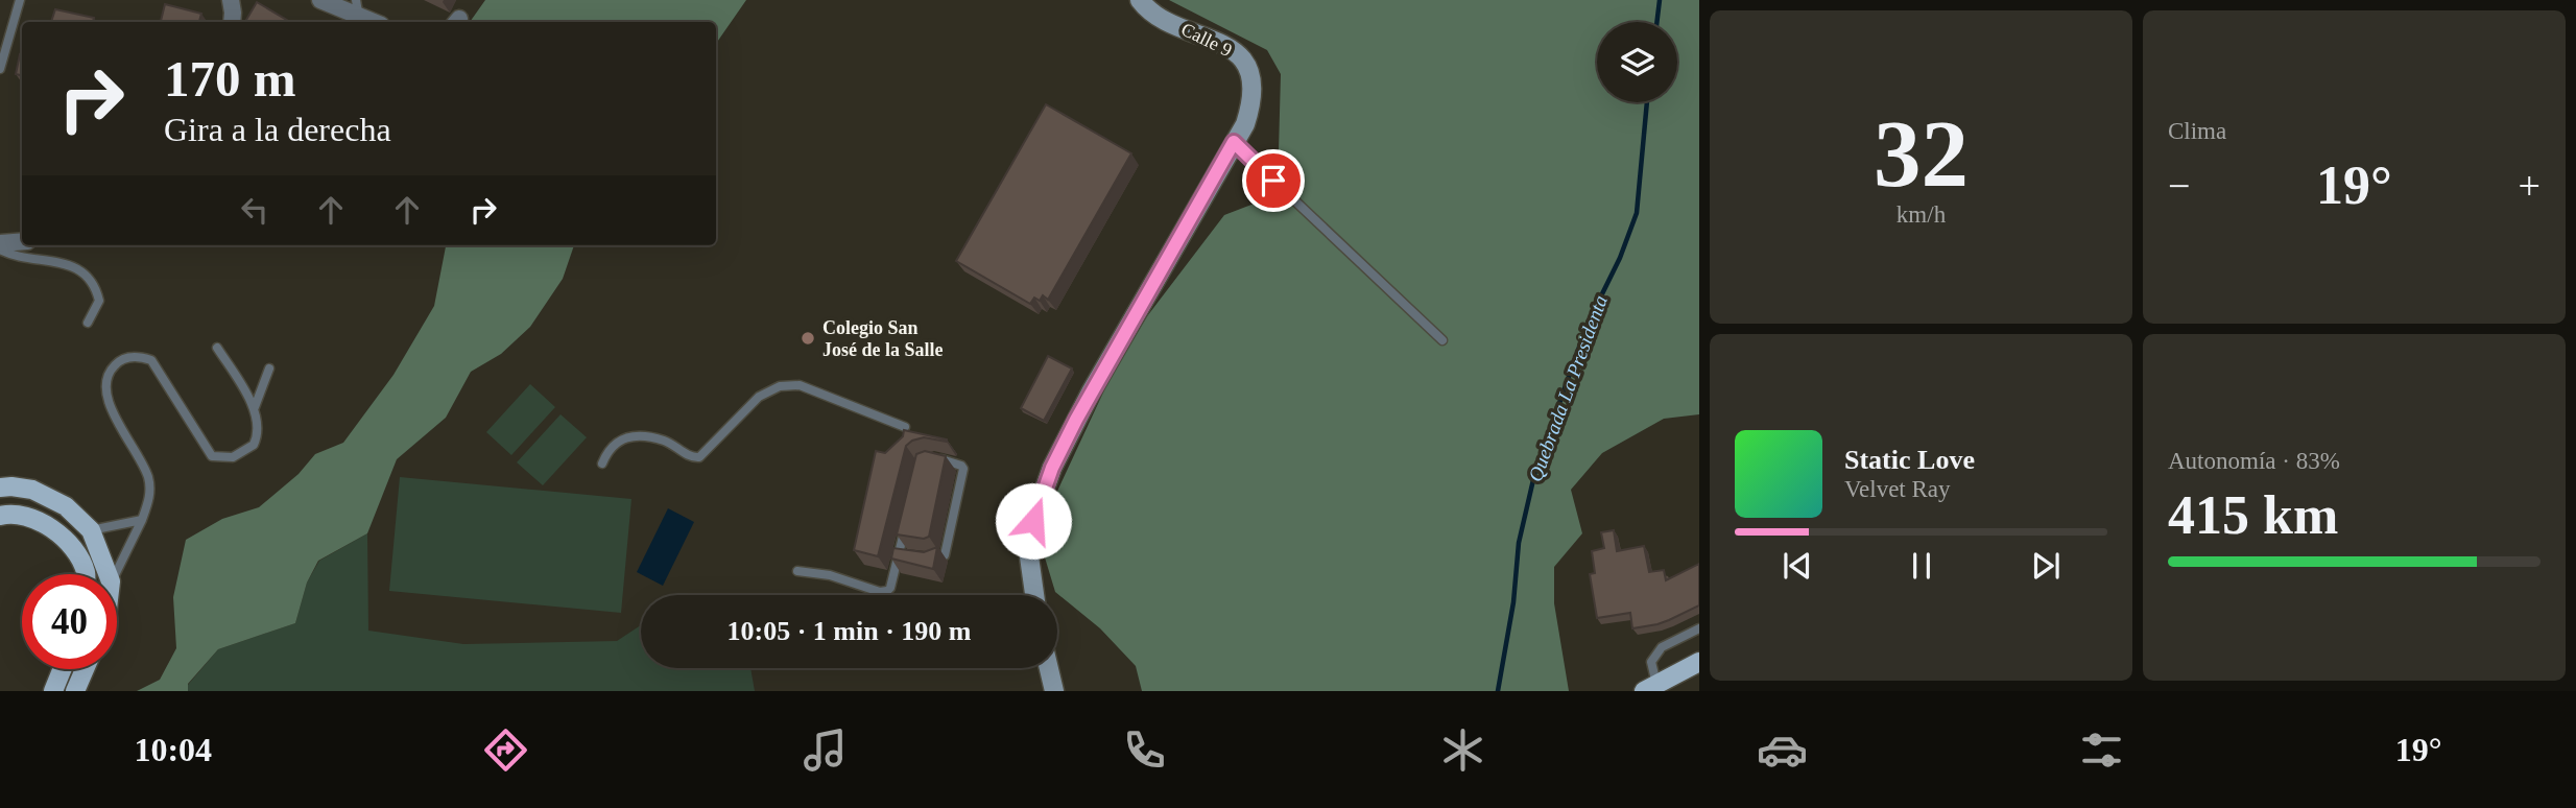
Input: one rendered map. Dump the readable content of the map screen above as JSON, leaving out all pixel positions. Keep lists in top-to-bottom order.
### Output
{
  "streets": {
    "street": ["Calle 9"]
  },
  "water": ["Quebrada La Presidenta"],
  "places": ["Colegio San José de la Salle"],
  "page": {
    "tile": [
      ["32", "km/h"],
      "Clima",
      ["Autonomía · 83%", "415 km"]
    ],
    "turn": ["170 m", "Gira a la derecha"],
    "heat": ["−", "19°", "+"],
    "song": ["Static Love", "Velvet Ray"],
    "limit": "40",
    "trip": "10:05 · 1 min · 190 m",
    "tabs": ["10:04", "19°"]
  }
}
